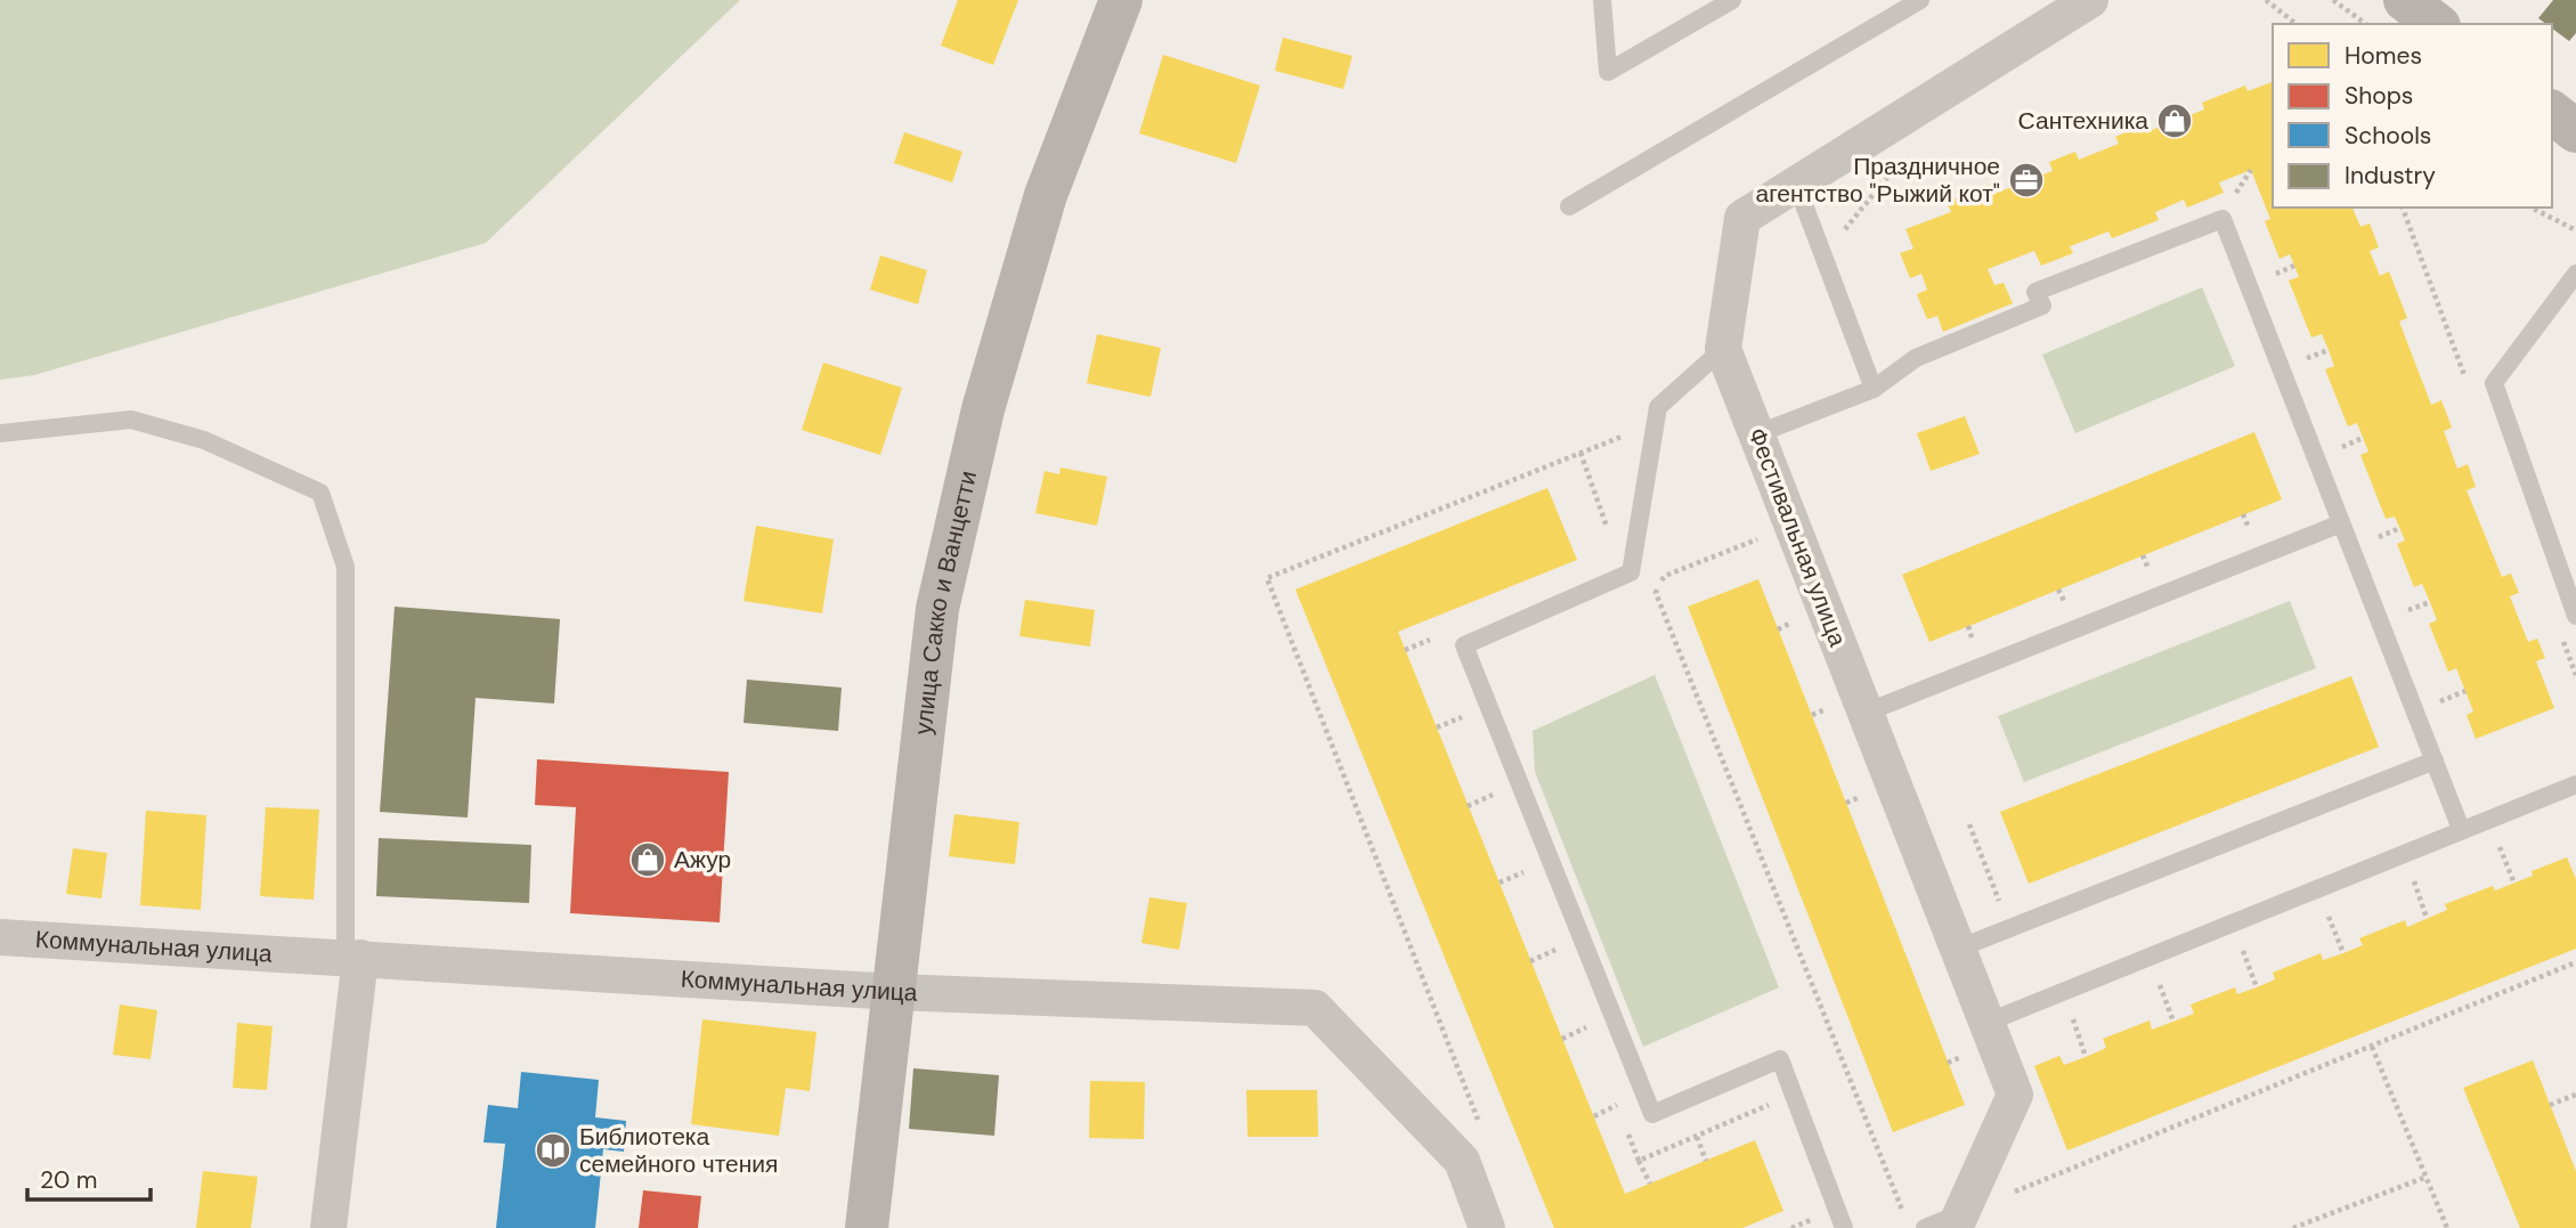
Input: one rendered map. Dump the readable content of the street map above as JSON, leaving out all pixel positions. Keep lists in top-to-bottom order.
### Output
{
  "streets": {
    "street": ["Фестивальная улица", "улица Сакко и Ванцетти", "Коммунальная улица"]
  },
  "crossings": [
    ["улица Сакко и Ванцетти", "Коммунальная улица"]
  ],
  "places": {
    "shop": ["Сантехника", "Ажур"],
    "office": ["Праздничное агентство \"Рыжий кот\""],
    "library": ["Библиотека семейного чтения"]
  },
  "legend": [
    "Homes",
    "Shops",
    "Schools",
    "Industry"
  ],
  "scale_bar": "20 m"
}
